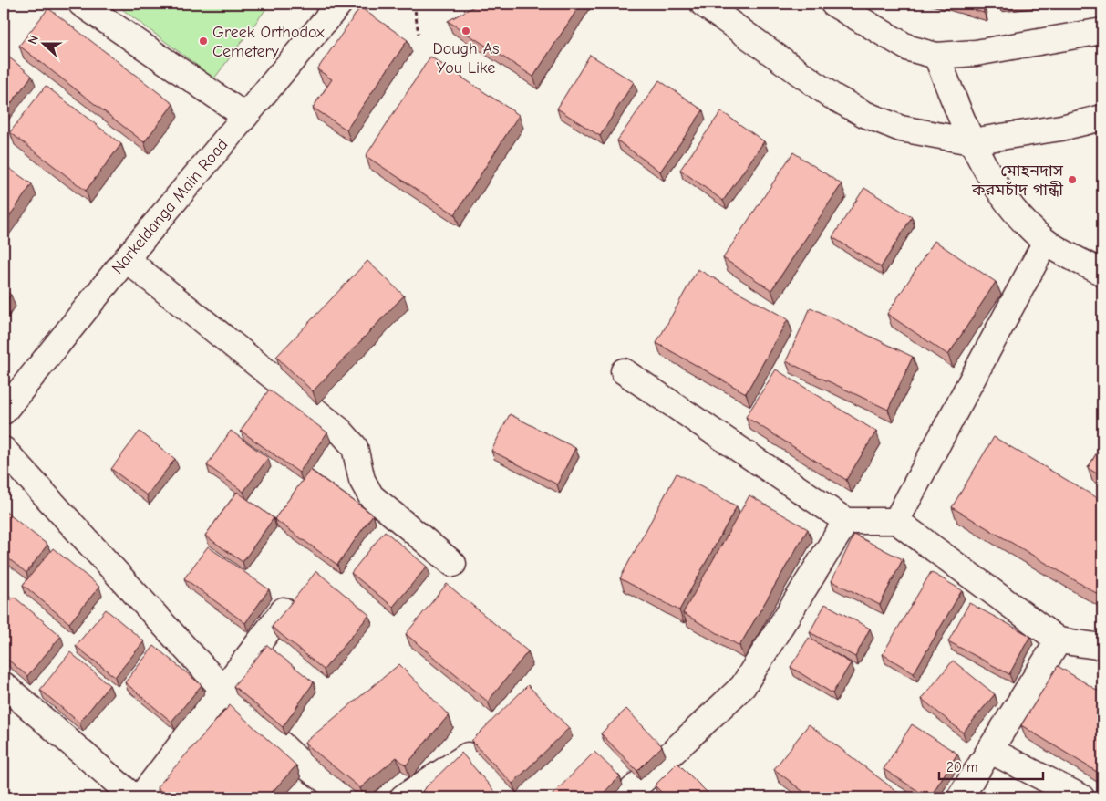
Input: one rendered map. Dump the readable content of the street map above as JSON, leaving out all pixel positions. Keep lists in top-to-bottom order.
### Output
{
  "streets": {
    "street": ["Narkeldanga Main Road"]
  },
  "places": ["Dough As You Like", "Greek Orthodox Cemetery", "মোহনদাস করমচাঁদ গান্ধী"],
  "scale_bar": "20 m",
  "north": "left"
}
